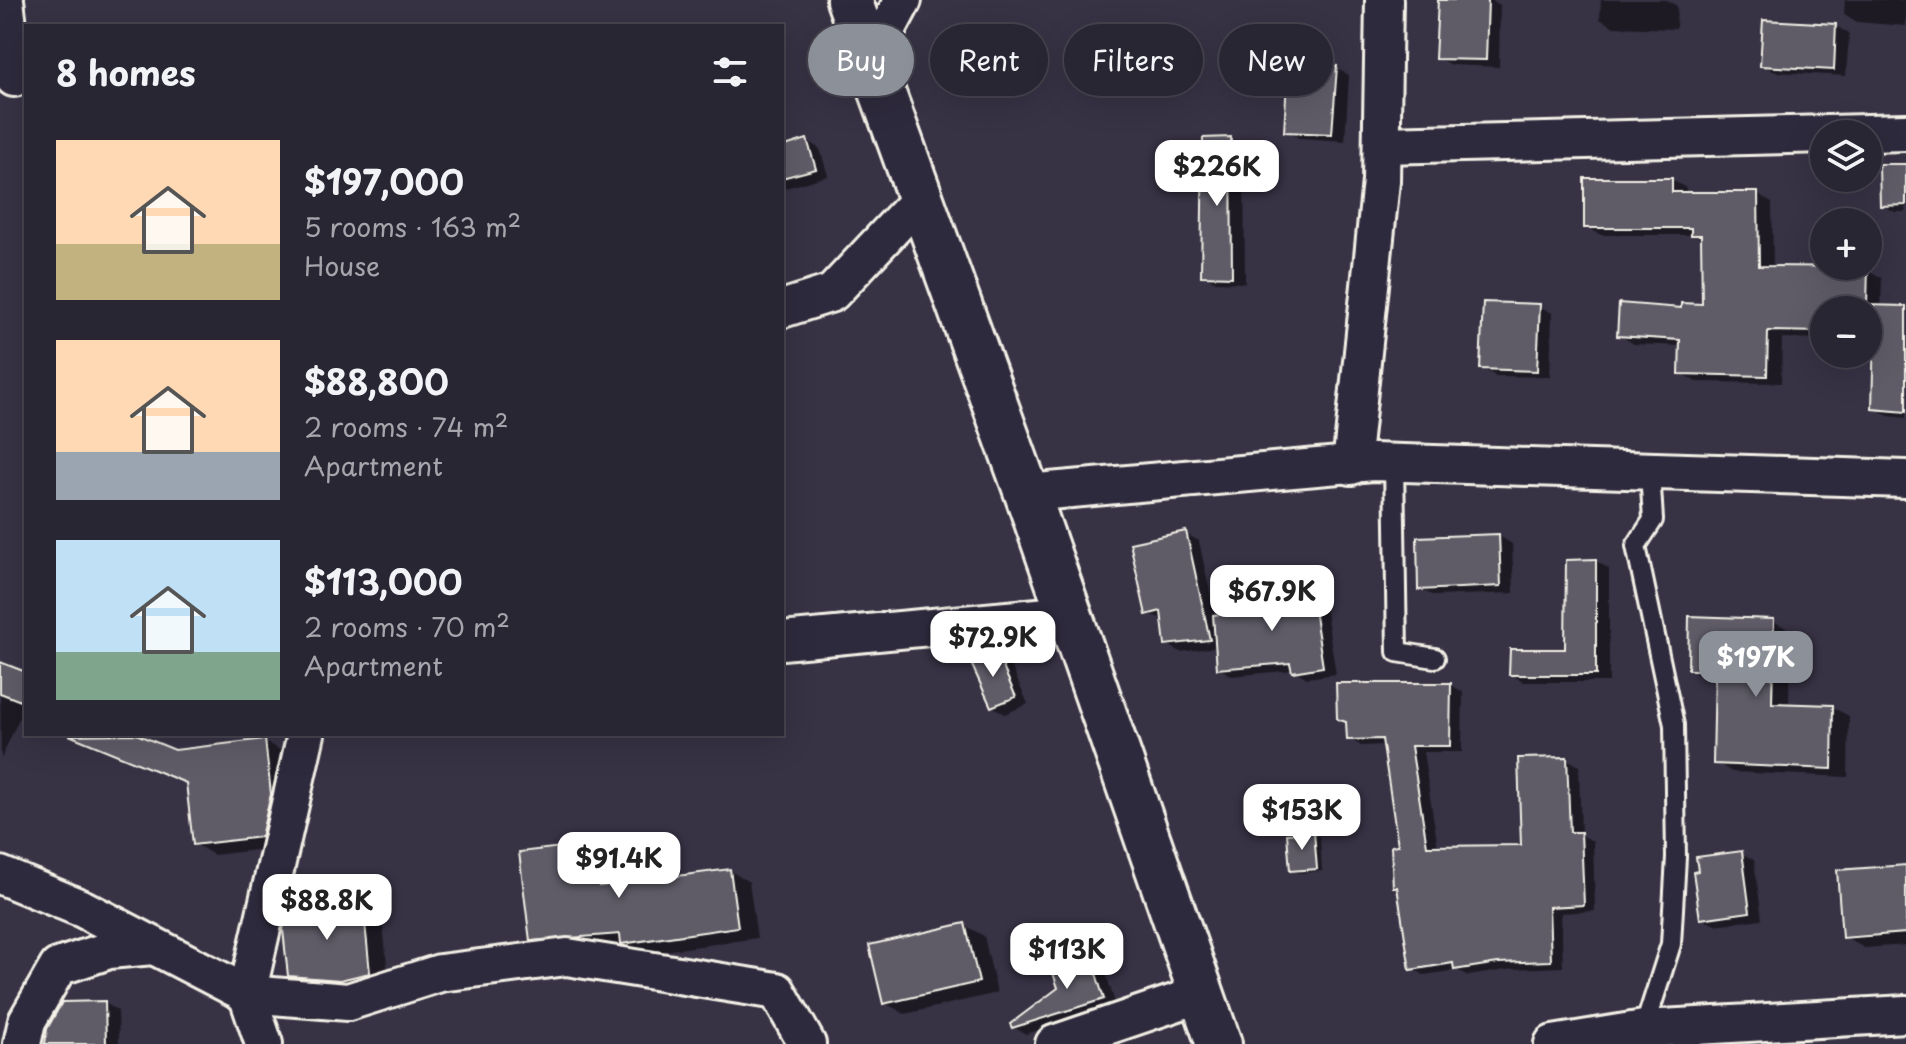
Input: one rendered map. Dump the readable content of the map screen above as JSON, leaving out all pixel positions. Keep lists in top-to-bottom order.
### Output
{
  "page": {
    "chip": [
      "Buy",
      "Rent",
      "Filters",
      "New"
    ],
    "heading": "8 homes",
    "map_buttons": ["+", "−"],
    "list": [
      {
        "name": "$197,000",
        "note": "5 rooms · 163 m² · House"
      },
      {
        "name": "$88,800",
        "note": "2 rooms · 74 m² · Apartment"
      },
      {
        "name": "$113,000",
        "note": "2 rooms · 70 m² · Apartment"
      }
    ],
    "price": [
      "$226K",
      "$67.9K",
      "$72.9K",
      "$197K",
      "$153K",
      "$91.4K",
      "$88.8K",
      "$113K"
    ]
  }
}
